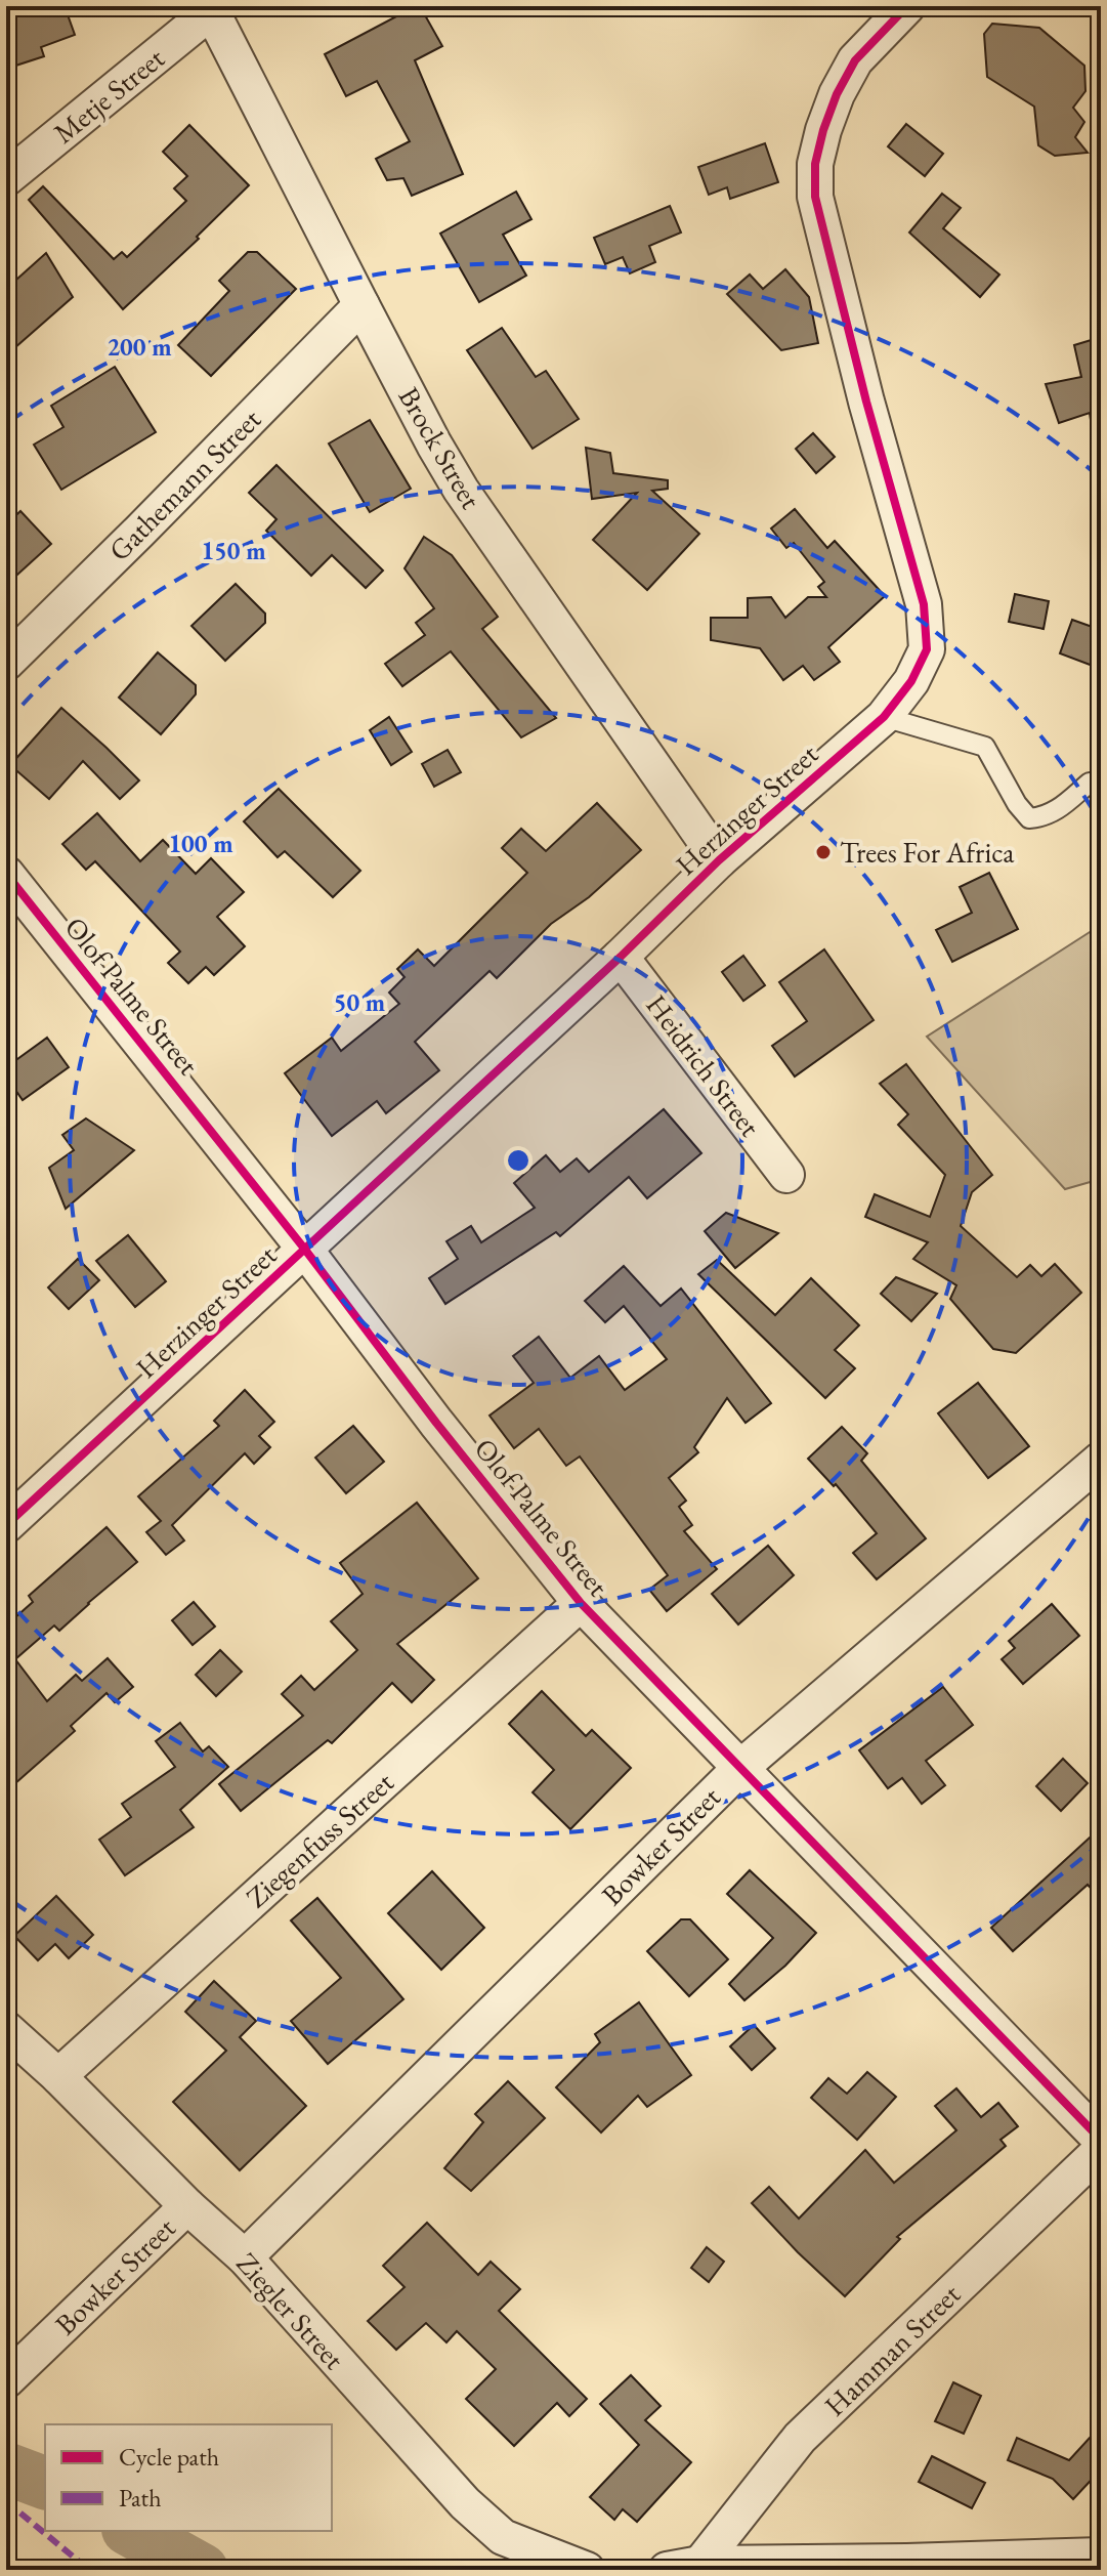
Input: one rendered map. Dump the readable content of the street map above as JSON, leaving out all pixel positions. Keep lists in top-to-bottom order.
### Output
{
  "streets": {
    "street": [
      "Metje Street",
      "Brock Street",
      "Gathemann Street",
      "Herzinger Street",
      "Olof Palme Street",
      "Heidrich Street",
      "Ziegenfuss Street",
      "Bowker Street",
      "Ziegler Street",
      "Hamman Street"
    ]
  },
  "crossings": [
    ["Metje Street", "Brock Street"],
    ["Brock Street", "Gathemann Street"],
    ["Brock Street", "Herzinger Street"],
    ["Herzinger Street", "Olof Palme Street"],
    ["Herzinger Street", "Heidrich Street"],
    ["Olof Palme Street", "Ziegenfuss Street"],
    ["Olof Palme Street", "Bowker Street"],
    ["Ziegenfuss Street", "Ziegler Street"],
    ["Bowker Street", "Ziegler Street"]
  ],
  "places": ["Trees For Africa"],
  "legend": ["Cycle path", "Path"],
  "rings": [
    "200 m",
    "150 m",
    "100 m",
    "50 m"
  ]
}
